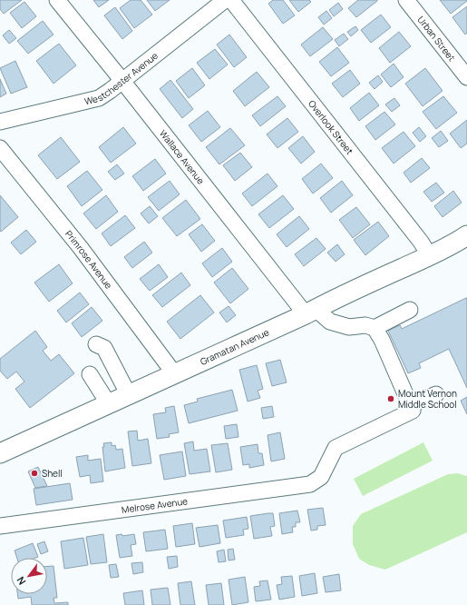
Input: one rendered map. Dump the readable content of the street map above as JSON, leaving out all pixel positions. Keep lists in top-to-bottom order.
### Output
{
  "streets": {
    "main road": ["Gramatan Avenue"],
    "street": [
      "Urban Street",
      "Westchester Avenue",
      "Overlook Street",
      "Wallace Avenue",
      "Primrose Avenue",
      "Melrose Avenue"
    ]
  },
  "crossings": [
    ["Westchester Avenue", "Wallace Avenue"],
    ["Overlook Street", "Gramatan Avenue"],
    ["Wallace Avenue", "Gramatan Avenue"],
    ["Primrose Avenue", "Gramatan Avenue"]
  ],
  "places": ["Mount Vernon Middle School", "Shell"],
  "north": "bottom left"
}
